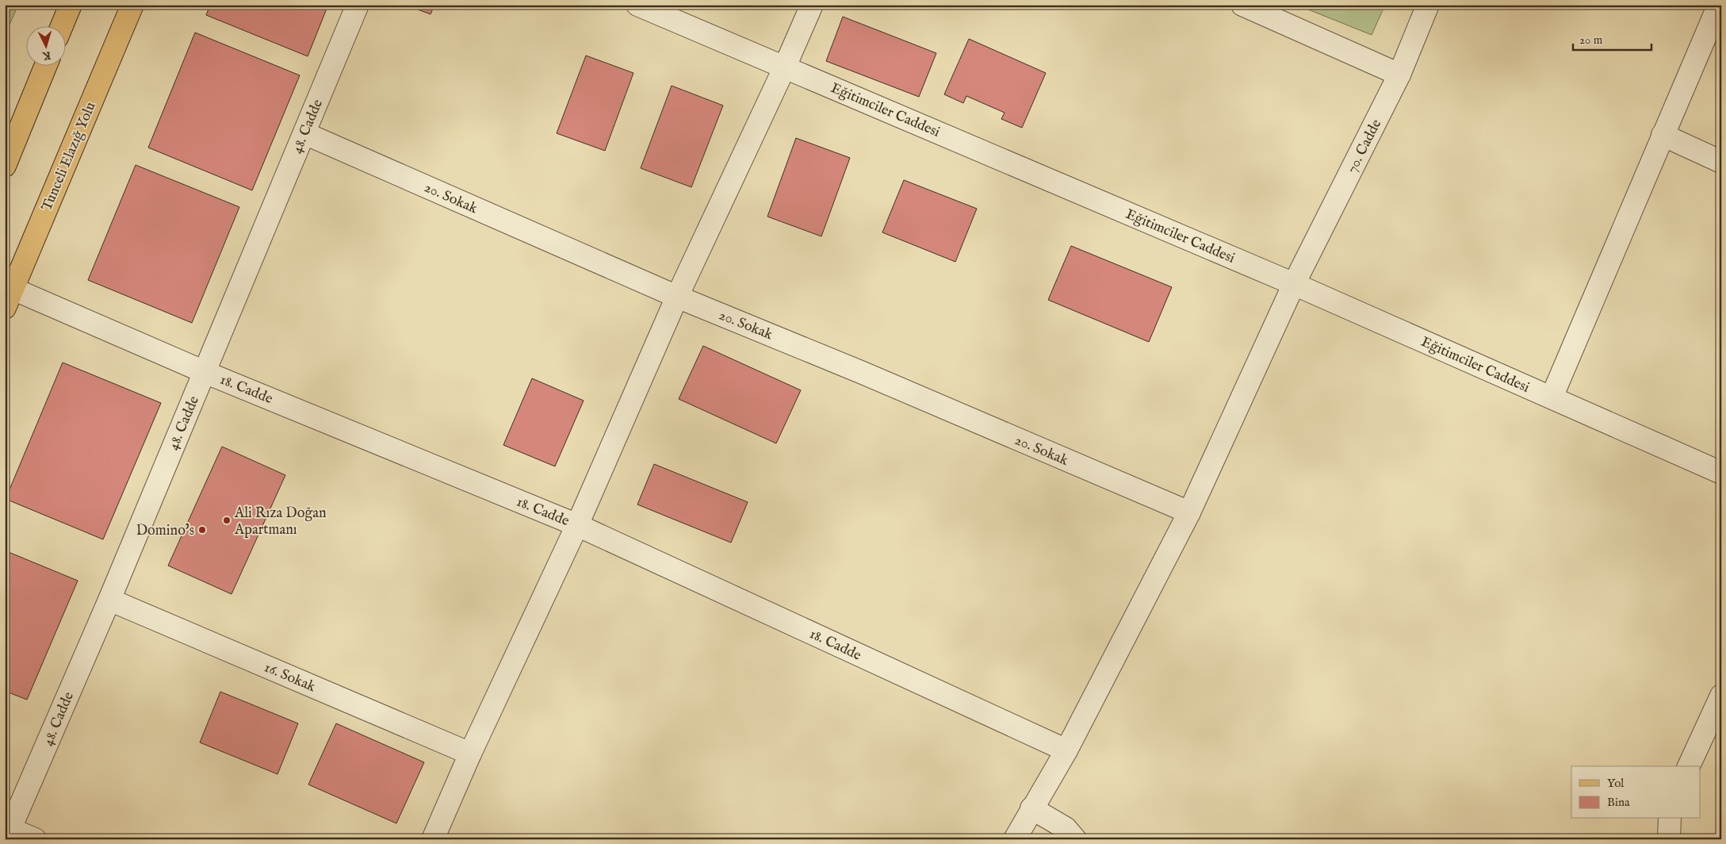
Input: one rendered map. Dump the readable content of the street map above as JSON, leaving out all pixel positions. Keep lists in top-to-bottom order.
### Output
{
  "streets": {
    "main road": ["Tunceli Elazığ Yolu"],
    "street": [
      "Eğitimciler Caddesi",
      "48. Cadde",
      "70. Cadde",
      "20. Sokak",
      "18. Cadde",
      "16. Sokak"
    ]
  },
  "crossings": [
    ["Eğitimciler Caddesi", "70. Cadde"],
    ["48. Cadde", "20. Sokak"],
    ["48. Cadde", "18. Cadde"],
    ["48. Cadde", "16. Sokak"],
    ["70. Cadde", "20. Sokak"],
    ["70. Cadde", "18. Cadde"],
    ["Tunceli Elazığ Yolu", "18. Cadde"]
  ],
  "places": ["Ali Rıza Doğan Apartmanı", "Domino's"],
  "legend": ["Yol", "Bina"],
  "scale_bar": "20 m",
  "north": "bottom"
}
